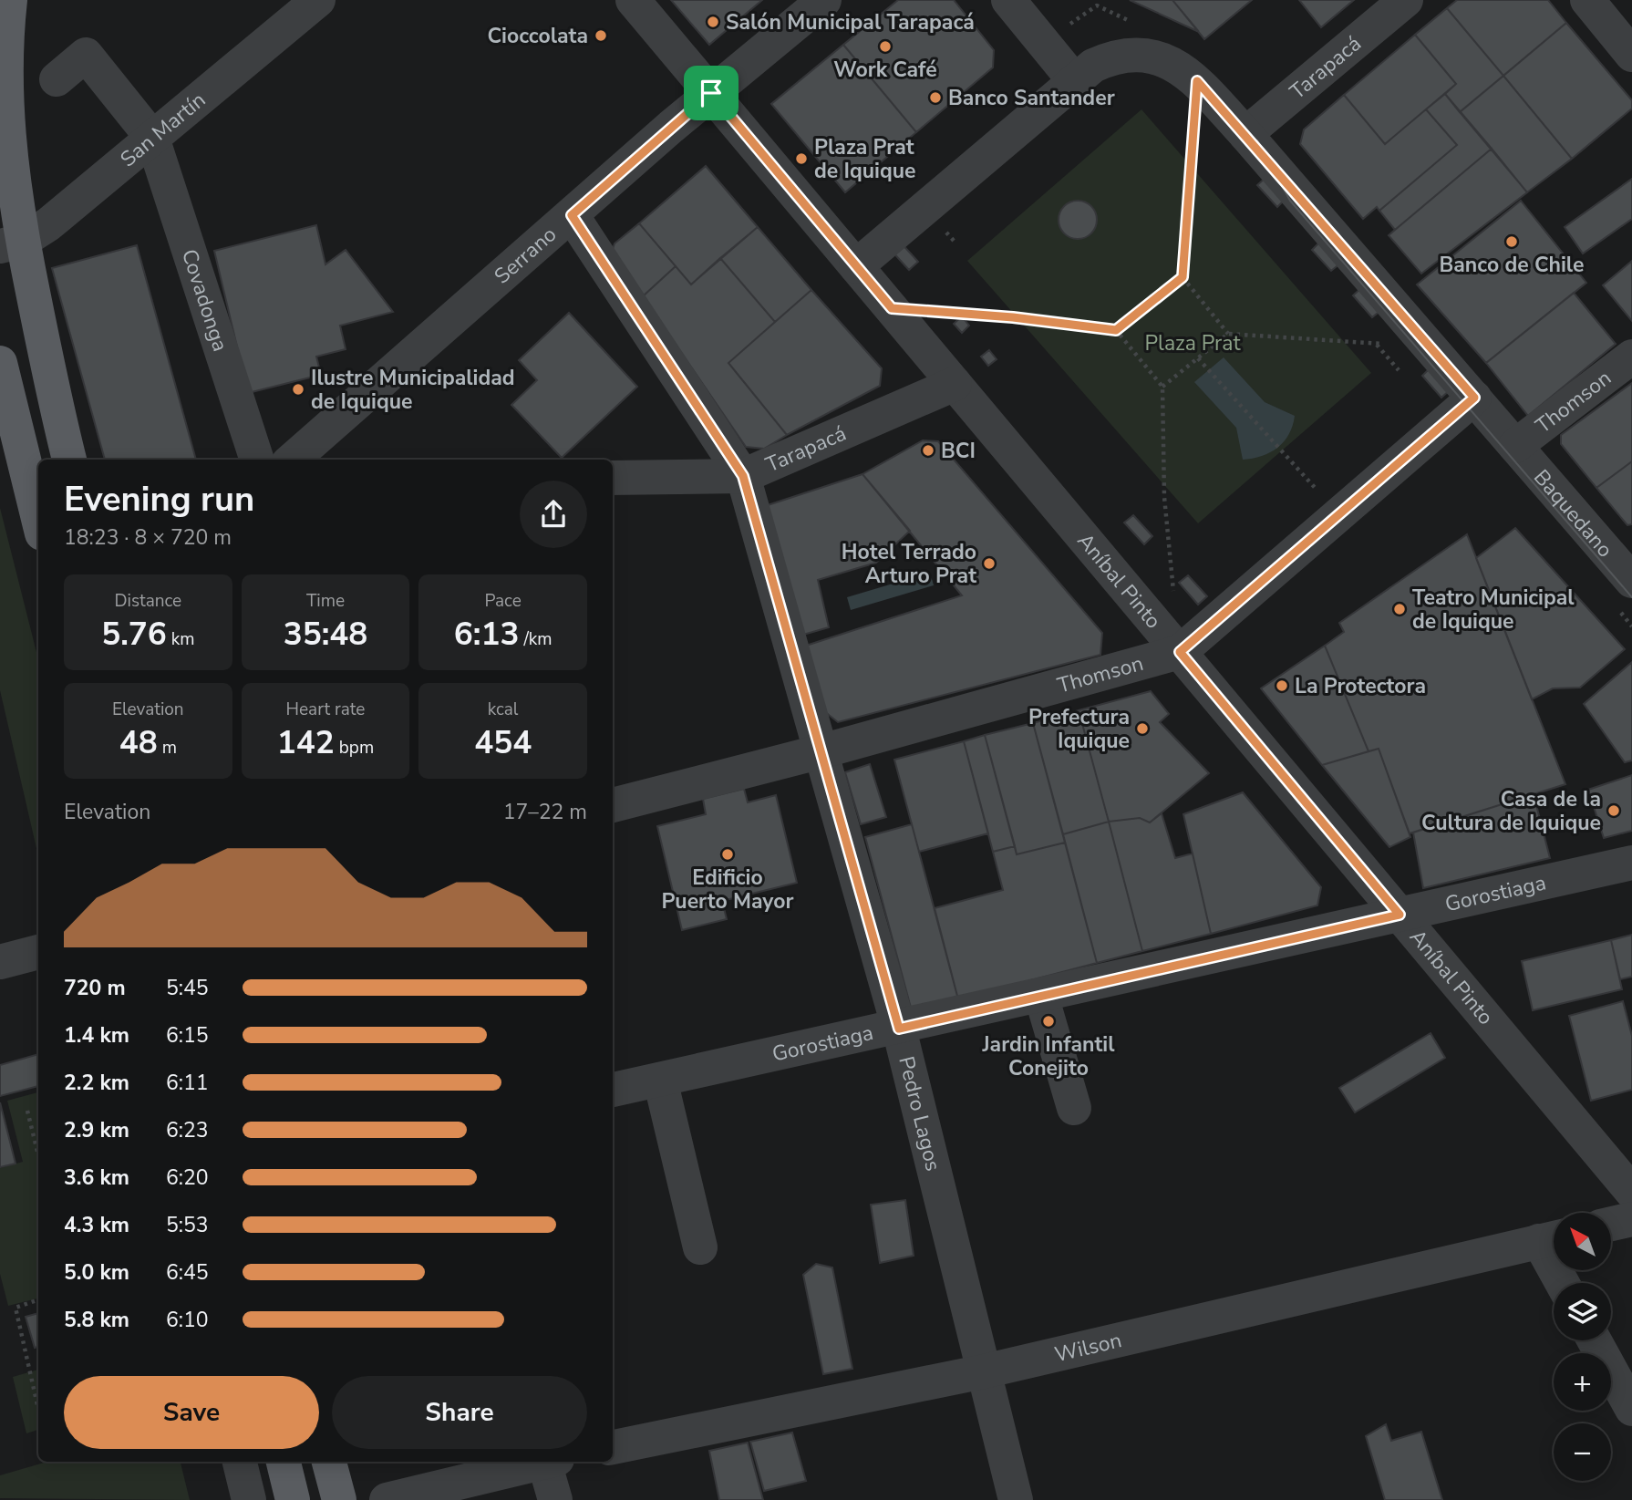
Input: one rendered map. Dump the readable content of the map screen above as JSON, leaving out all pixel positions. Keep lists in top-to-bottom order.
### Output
{
  "streets": {
    "street": [
      "Tarapacá",
      "San Martín",
      "Serrano",
      "Covadonga",
      "Thomson",
      "Baquedano",
      "Aníbal Pinto",
      "Gorostiaga",
      "Pedro Lagos",
      "Wilson"
    ]
  },
  "crossings": [
    ["Tarapacá", "Baquedano"],
    ["Tarapacá", "Aníbal Pinto"],
    ["Tarapacá", "Pedro Lagos"],
    ["San Martín", "Covadonga"],
    ["Serrano", "Aníbal Pinto"],
    ["Serrano", "Pedro Lagos"],
    ["Thomson", "Baquedano"],
    ["Thomson", "Aníbal Pinto"],
    ["Thomson", "Pedro Lagos"],
    ["Aníbal Pinto", "Gorostiaga"],
    ["Gorostiaga", "Pedro Lagos"],
    ["Pedro Lagos", "Wilson"]
  ],
  "parks": ["Plaza Prat"],
  "places": [
    "Salón Municipal Tarapacá",
    "Cioccolata",
    "Work Café",
    "Banco Santander",
    "Plaza Prat de Iquique",
    "Banco de Chile",
    "Ilustre Municipalidad de Iquique",
    "BCI",
    "Hotel Terrado Arturo Prat",
    "Teatro Municipal de Iquique",
    "La Protectora",
    "Prefectura Iquique",
    "Casa de la Cultura de Iquique",
    "Edificio Puerto Mayor",
    "Jardin Infantil Conejito"
  ],
  "north": "top left",
  "page": {
    "heading": ["Evening run", "18:23 · 8 × 720 m"],
    "stats": [
      ["Distance", "5.76 km"],
      ["Time", "35:48"],
      ["Pace", "6:13 /km"],
      ["Elevation", "48 m"],
      ["Heart rate", "142 bpm"],
      ["kcal", "454"]
    ],
    "chart": ["Elevation", "17–22 m"],
    "list": [
      {
        "name": "720 m",
        "note": "5:45"
      },
      {
        "name": "1.4 km",
        "note": "6:15"
      },
      {
        "name": "2.2 km",
        "note": "6:11"
      },
      {
        "name": "2.9 km",
        "note": "6:23"
      },
      {
        "name": "3.6 km",
        "note": "6:20"
      },
      {
        "name": "4.3 km",
        "note": "5:53"
      },
      {
        "name": "5.0 km",
        "note": "6:45"
      },
      {
        "name": "5.8 km",
        "note": "6:10"
      }
    ],
    "map_buttons": ["+", "−"],
    "buttons": ["Save", "Share"]
  }
}
